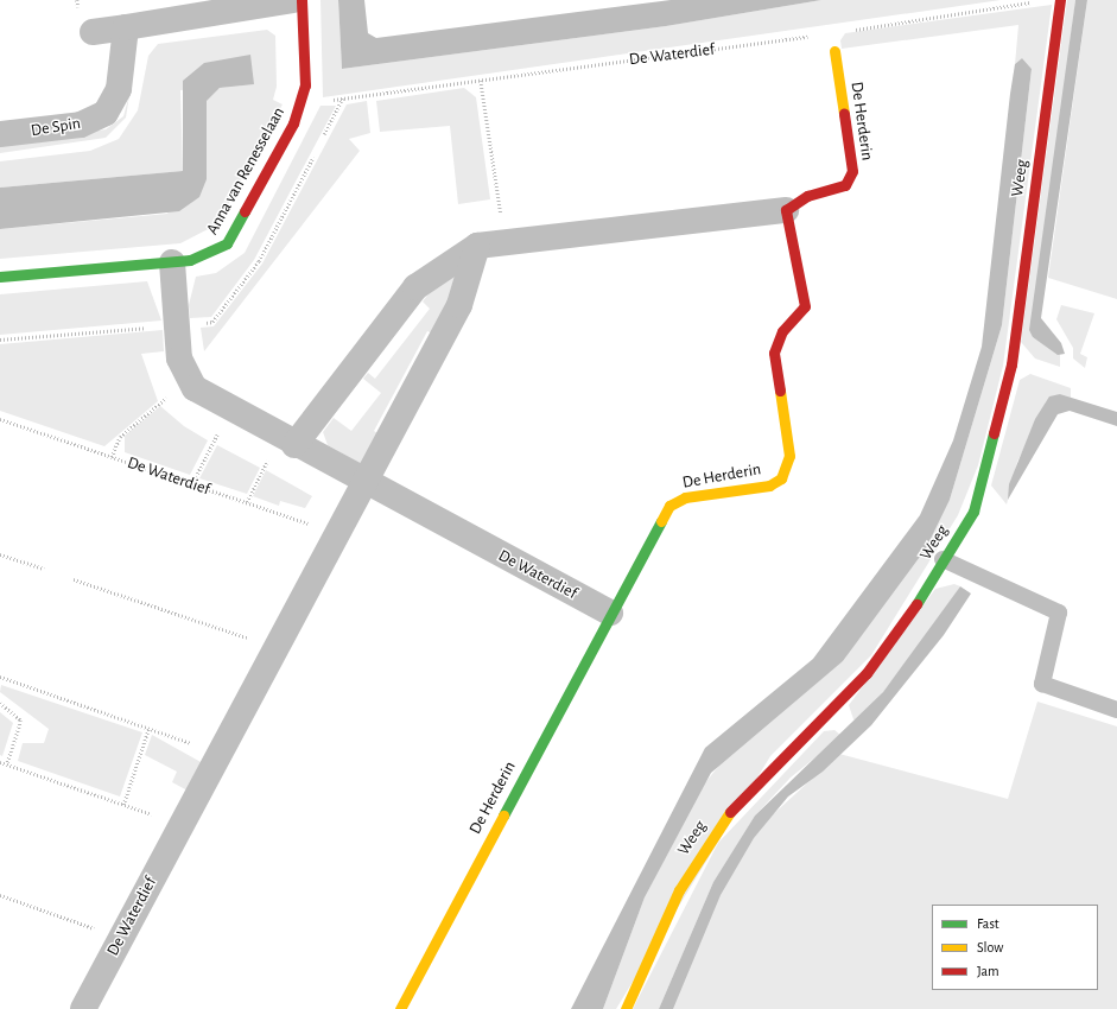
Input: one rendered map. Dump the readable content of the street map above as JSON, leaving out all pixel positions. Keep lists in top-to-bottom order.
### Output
{
  "streets": {
    "street": [
      "De Waterdief",
      "De Herderin",
      "De Spin",
      "Anna van Renesselaan",
      "Weeg"
    ]
  },
  "crossings": [
    ["De Waterdief", "De Herderin"],
    ["De Waterdief", "Anna van Renesselaan"]
  ],
  "legend": ["Fast", "Slow", "Jam"]
}
